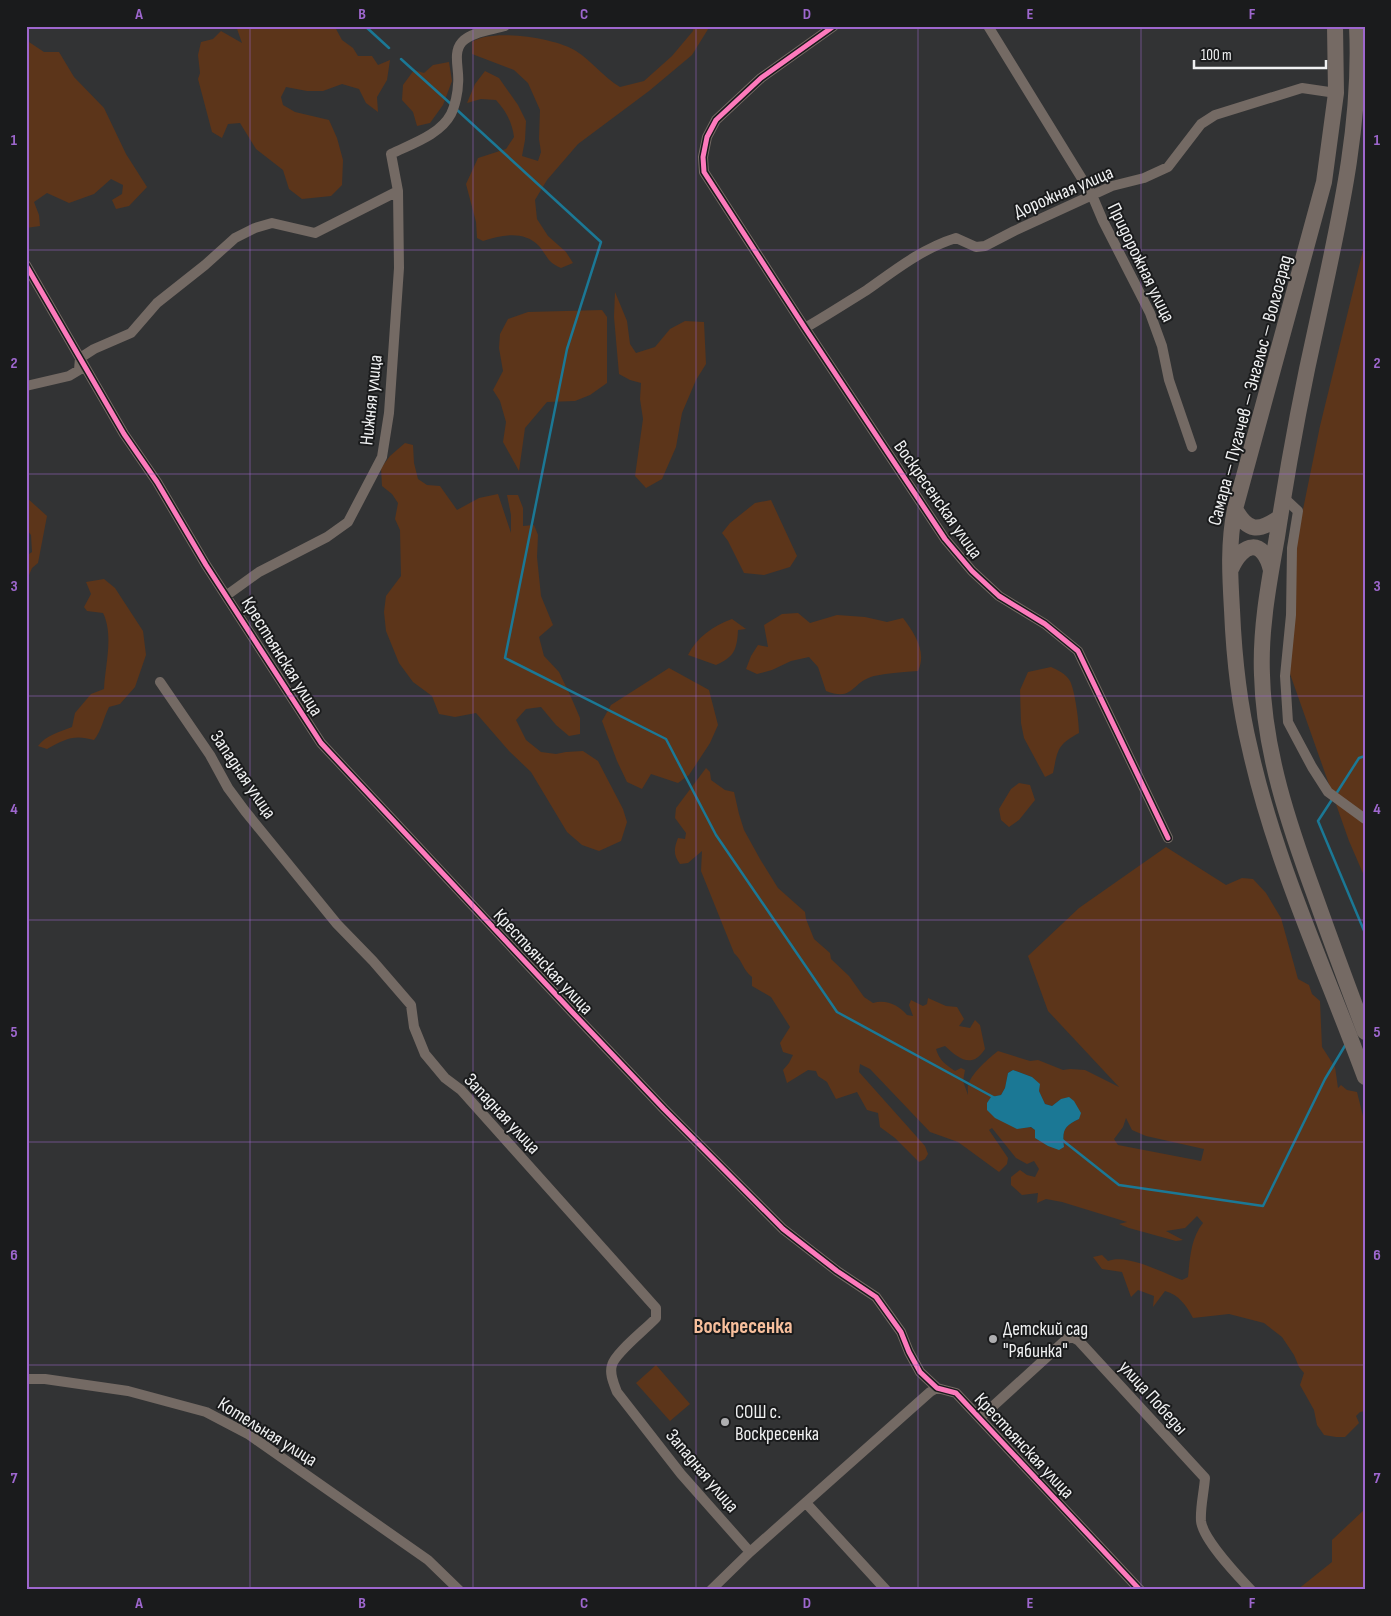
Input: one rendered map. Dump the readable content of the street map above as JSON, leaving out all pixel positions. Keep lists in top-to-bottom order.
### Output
{
  "streets": {
    "main road": ["Самара — Пугачев — Энгельс — Волгоград"],
    "street": [
      "Дорожная улица",
      "Придорожная улица",
      "Нижняя улица",
      "Воскресенская улица",
      "Крестьянская улица",
      "Западная улица",
      "улица Победы",
      "Котельная улица"
    ]
  },
  "crossings": [
    ["Дорожная улица", "Придорожная улица"],
    ["Дорожная улица", "Самара — Пугачев — Энгельс — Волгоград"],
    ["Дорожная улица", "Воскресенская улица"],
    ["Нижняя улица", "Крестьянская улица"],
    ["Крестьянская улица", "улица Победы"]
  ],
  "districts": ["Воскресенка"],
  "places": ["Детский сад \"Рябинка\"", "СОШ с. Воскресенка"],
  "scale_bar": "100 m",
  "grid": {
    "columns": [
      "A",
      "B",
      "C",
      "D",
      "E",
      "F"
    ],
    "rows": [
      "1",
      "2",
      "3",
      "4",
      "5",
      "6",
      "7"
    ]
  }
}
